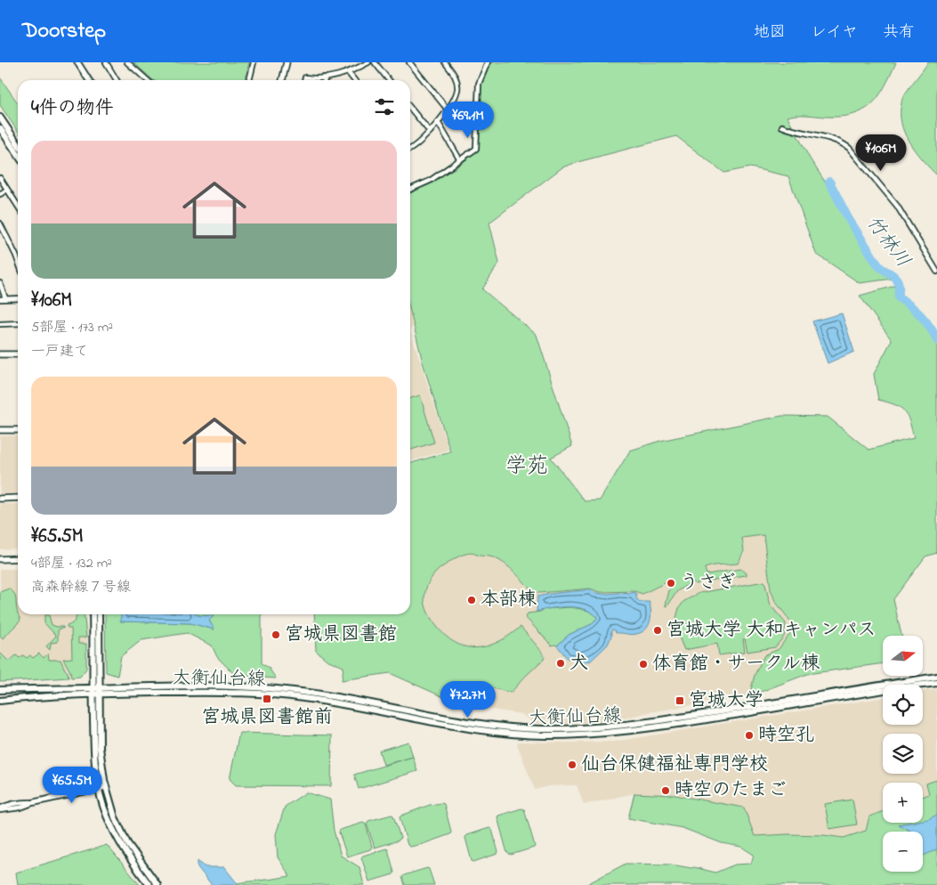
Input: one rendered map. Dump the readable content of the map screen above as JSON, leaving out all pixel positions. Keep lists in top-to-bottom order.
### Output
{
  "streets": {
    "main road": ["大衡仙台線"]
  },
  "districts": ["学苑"],
  "water": ["竹林川"],
  "places": {
    "other": [
      "うさぎ",
      "本部棟",
      "宮城大学 大和キャンパス",
      "宮城県図書館",
      "犬",
      "体育館・サークル棟",
      "時空孔",
      "仙台保健福祉専門学校",
      "時空のたまご"
    ],
    "transit": ["宮城県図書館前", "宮城大学"]
  },
  "north": "right",
  "page": {
    "header": "Doorstep",
    "nav": ["地図", "レイヤ", "共有"],
    "heading": "4件の物件",
    "price": [
      "¥69.1M",
      "¥106M",
      "¥72.7M",
      "¥65.5M"
    ],
    "list": [
      {
        "name": "¥106M",
        "note": "5部屋 · 173 m² · 一戸建て"
      },
      {
        "name": "¥65.5M",
        "note": "4部屋 · 132 m² · 高森幹線７号線"
      }
    ],
    "map_buttons": ["+", "−"]
  }
}
